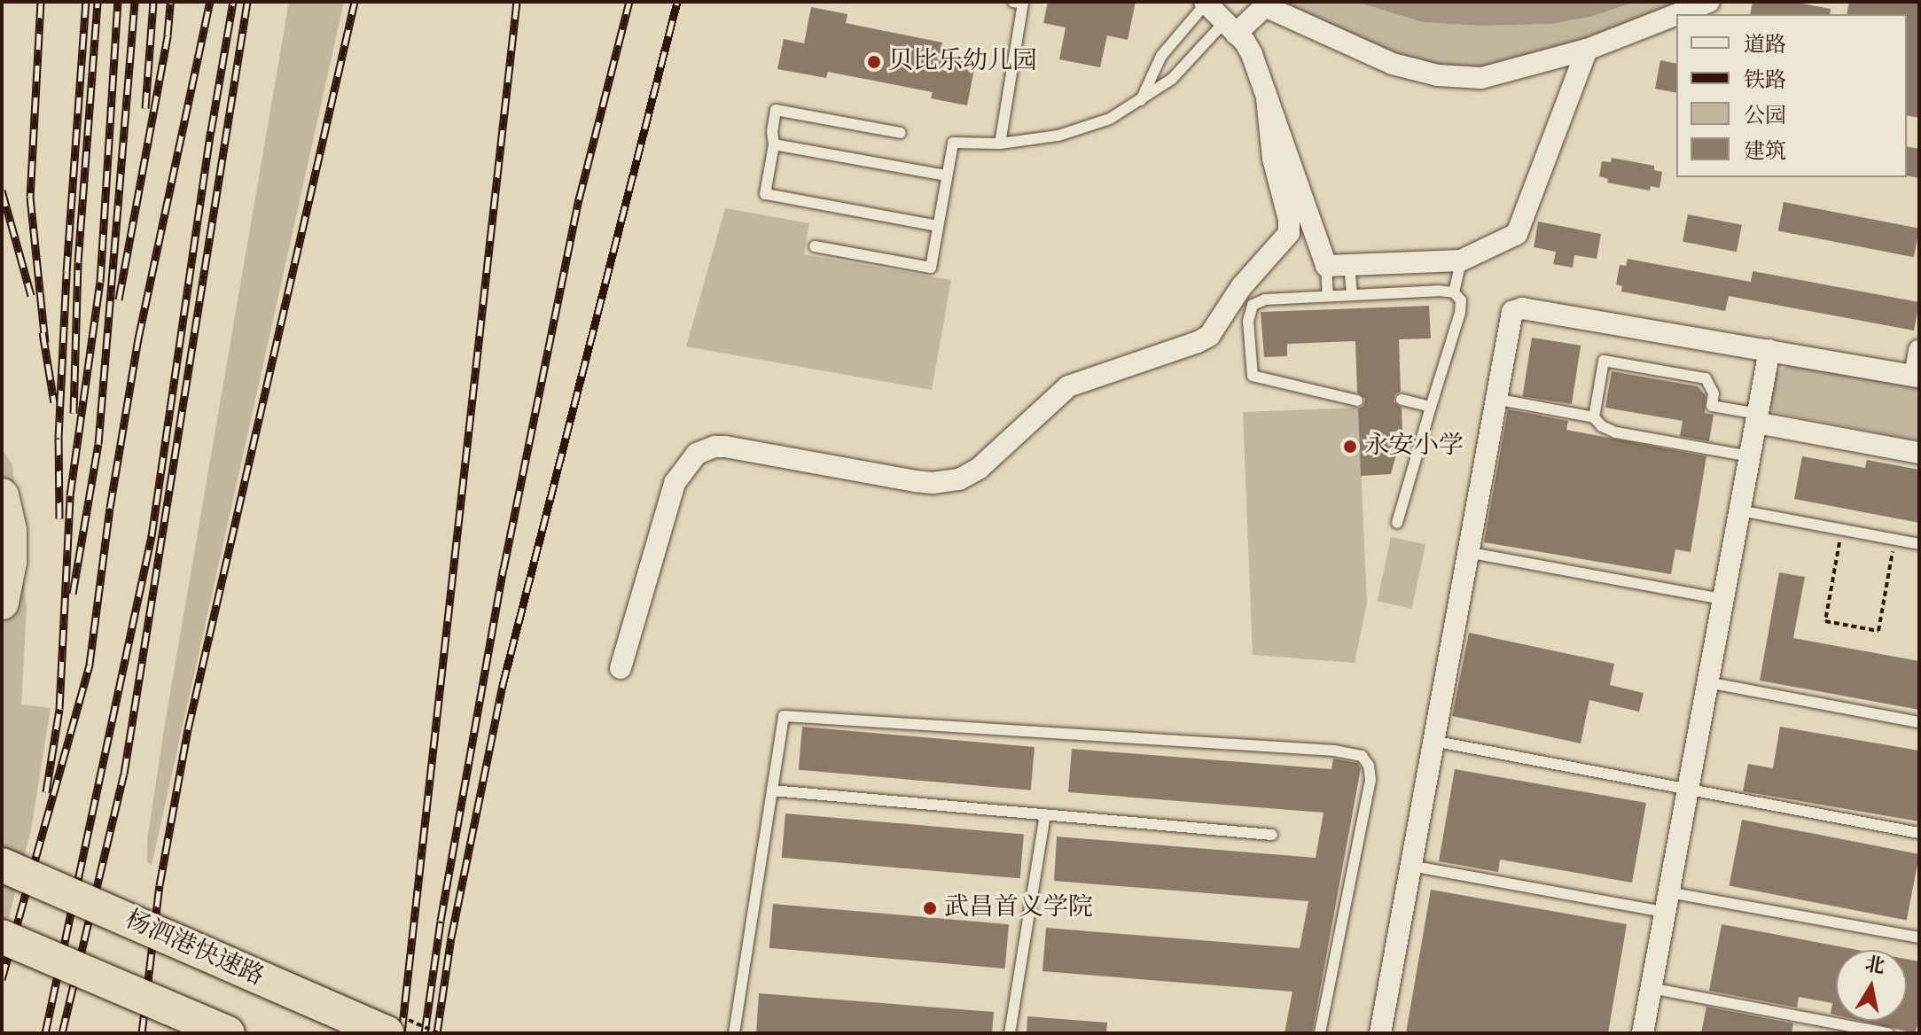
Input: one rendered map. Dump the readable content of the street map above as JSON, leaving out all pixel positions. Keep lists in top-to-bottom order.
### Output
{
  "streets": {
    "highway": ["杨泗港快速路"]
  },
  "places": ["贝比乐幼儿园", "永安小学", "武昌首义学院"],
  "legend": [
    "道路",
    "铁路",
    "公园",
    "建筑"
  ],
  "north": "top"
}
